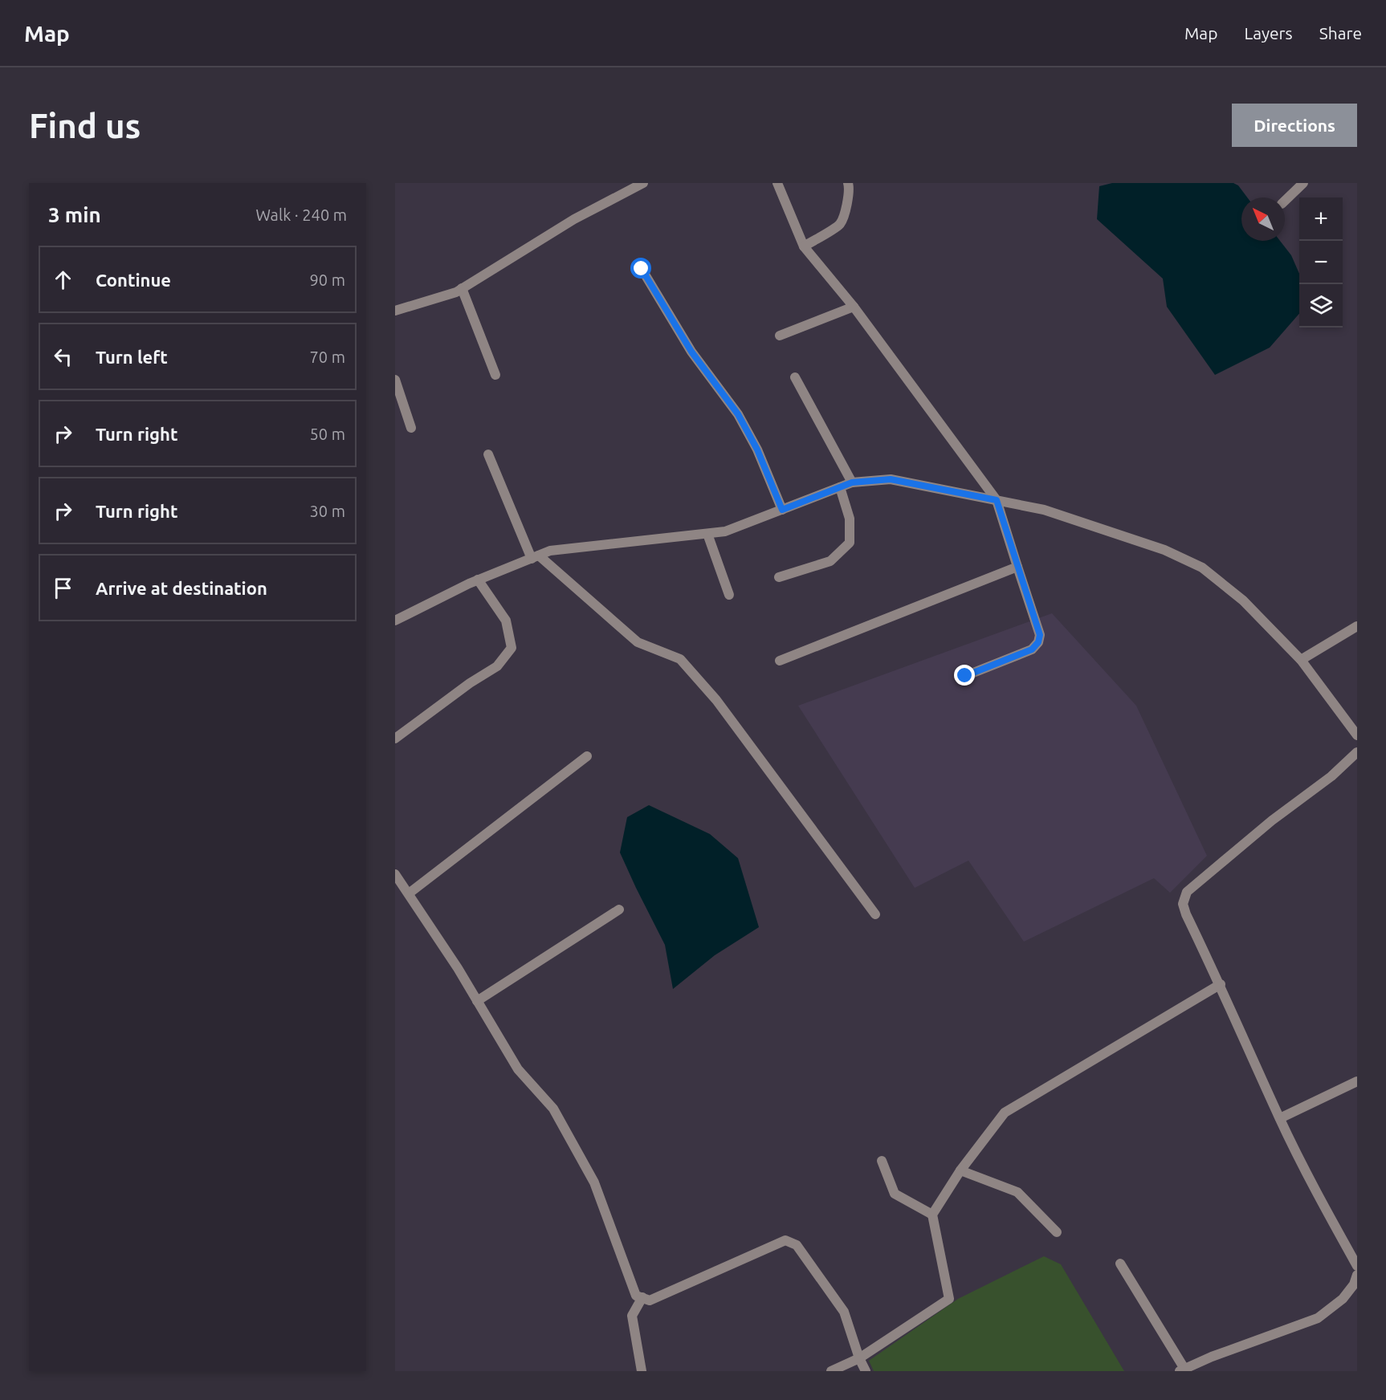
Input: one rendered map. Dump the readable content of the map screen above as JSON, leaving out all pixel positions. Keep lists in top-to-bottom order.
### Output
{
  "north": "top left",
  "page": {
    "header": "Map",
    "nav": ["Map", "Layers", "Share"],
    "buttons": "Directions",
    "title": "Find us",
    "heading": ["3 min", "Walk · 240 m"],
    "map_buttons": ["+", "−"],
    "list": [
      ["Continue", "90 m"],
      ["Turn left", "70 m"],
      ["Turn right", "50 m"],
      ["Turn right", "30 m"],
      "Arrive at destination"
    ]
  }
}
